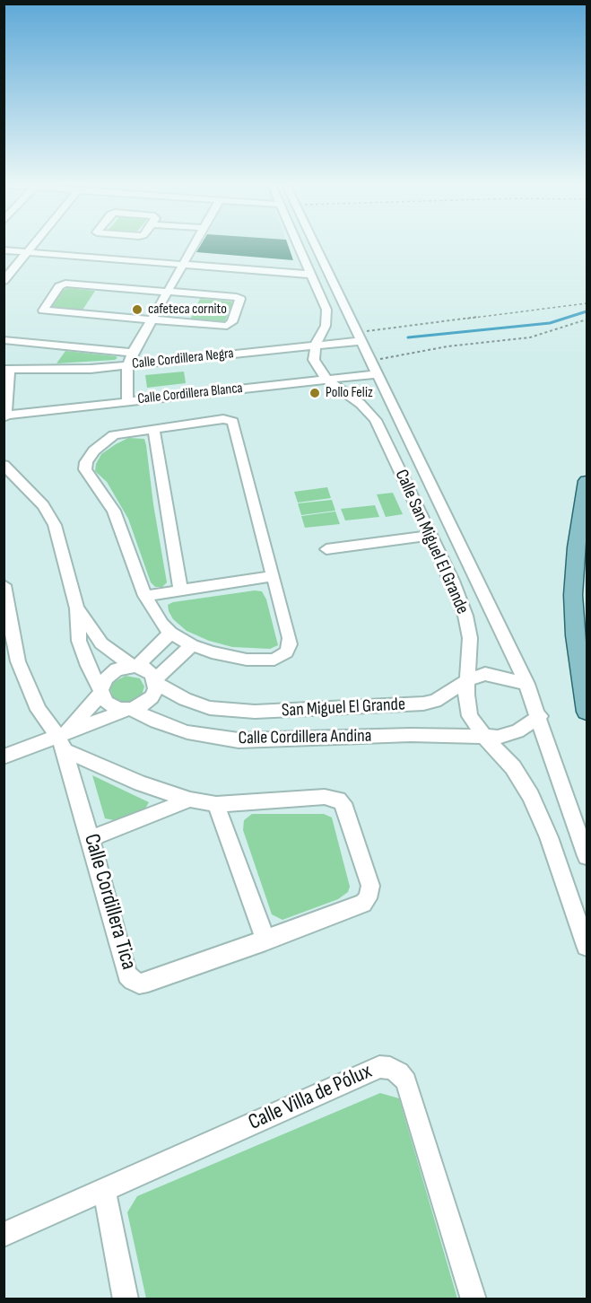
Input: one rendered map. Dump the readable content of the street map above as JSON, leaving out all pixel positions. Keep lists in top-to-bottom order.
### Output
{
  "streets": {
    "street": [
      "Calle Cordillera Negra",
      "Calle Cordillera Blanca",
      "Calle San Miguel El Grande",
      "San Miguel El Grande",
      "Calle Cordillera Andina",
      "Calle Cordillera Tica",
      "Calle Villa de Pólux"
    ]
  },
  "crossings": [
    ["Calle Cordillera Negra", "Calle San Miguel El Grande"],
    ["Calle Cordillera Blanca", "Calle San Miguel El Grande"],
    ["Calle San Miguel El Grande", "San Miguel El Grande"],
    ["Calle San Miguel El Grande", "Calle Cordillera Andina"],
    ["San Miguel El Grande", "Calle Cordillera Andina"]
  ],
  "places": ["cafeteca cornito", "Pollo Feliz"]
}
